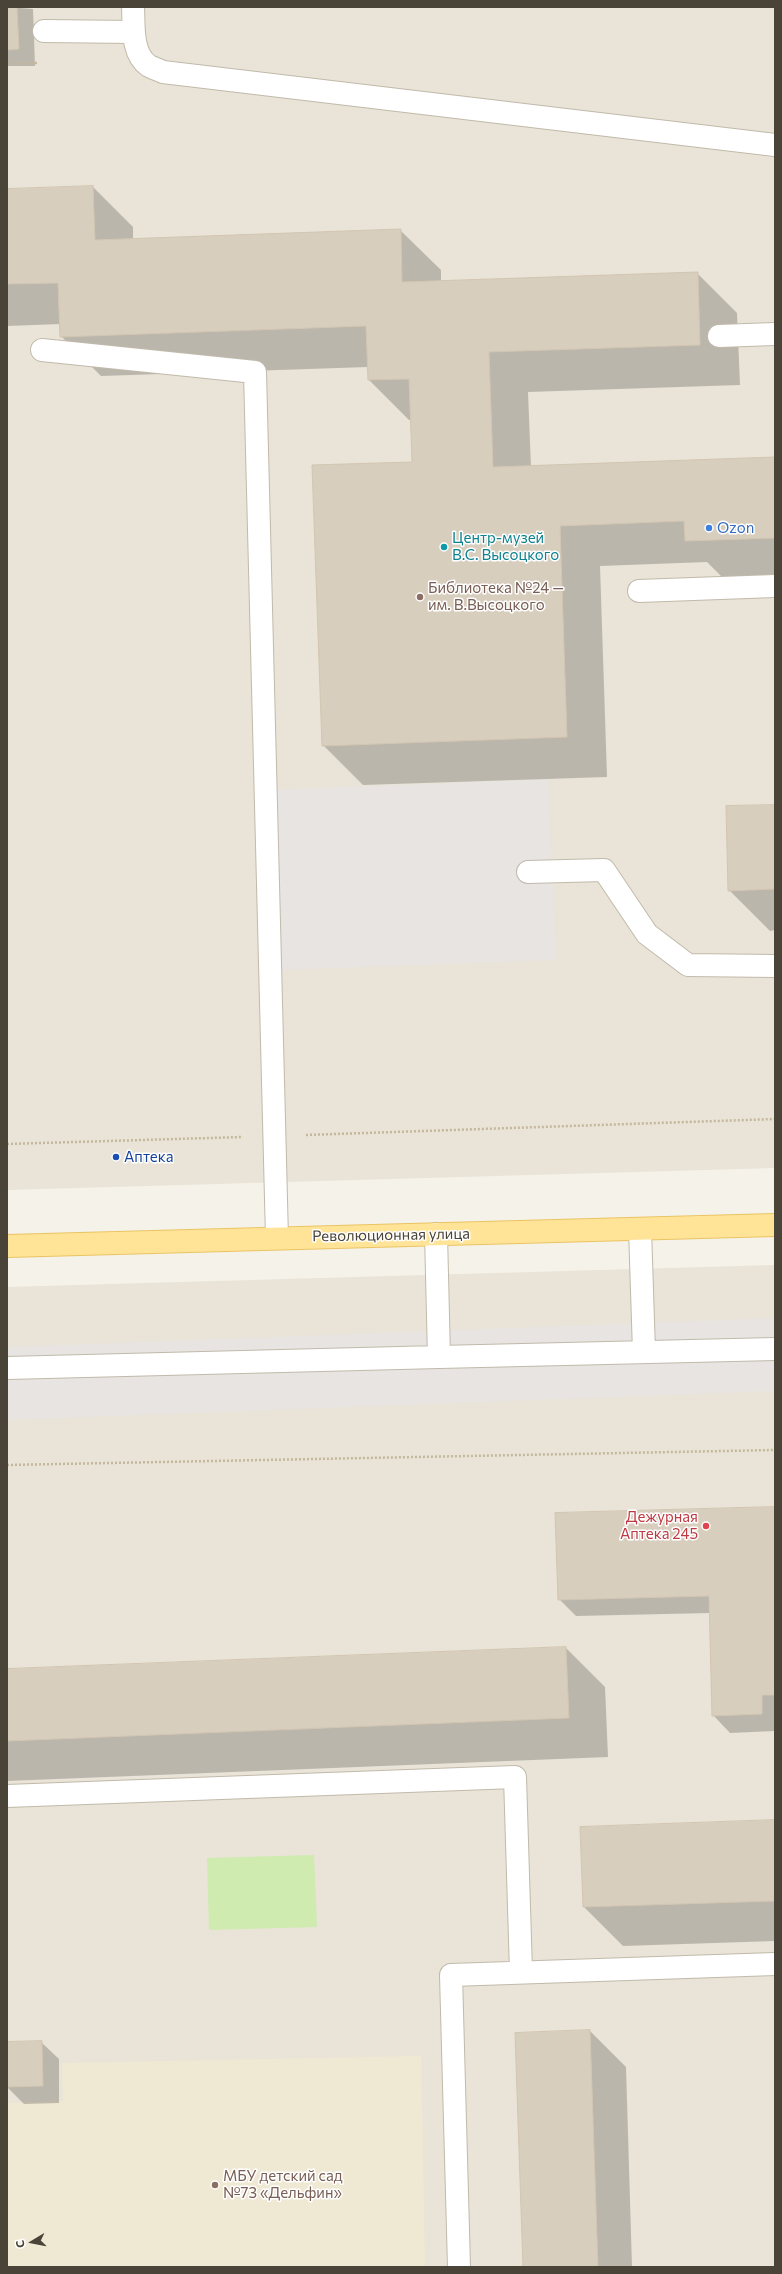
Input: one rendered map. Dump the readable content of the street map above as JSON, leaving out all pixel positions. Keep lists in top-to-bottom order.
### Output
{
  "streets": {
    "main road": ["Революционная улица"]
  },
  "places": [
    "Ozon",
    "Центр-музей В.С. Высоцкого",
    "Библиотека №24 — им. В.Высоцкого",
    "Аптека",
    "Дежурная Аптека 245",
    "МБУ детский сад №73 «Дельфин»"
  ],
  "north": "left"
}
